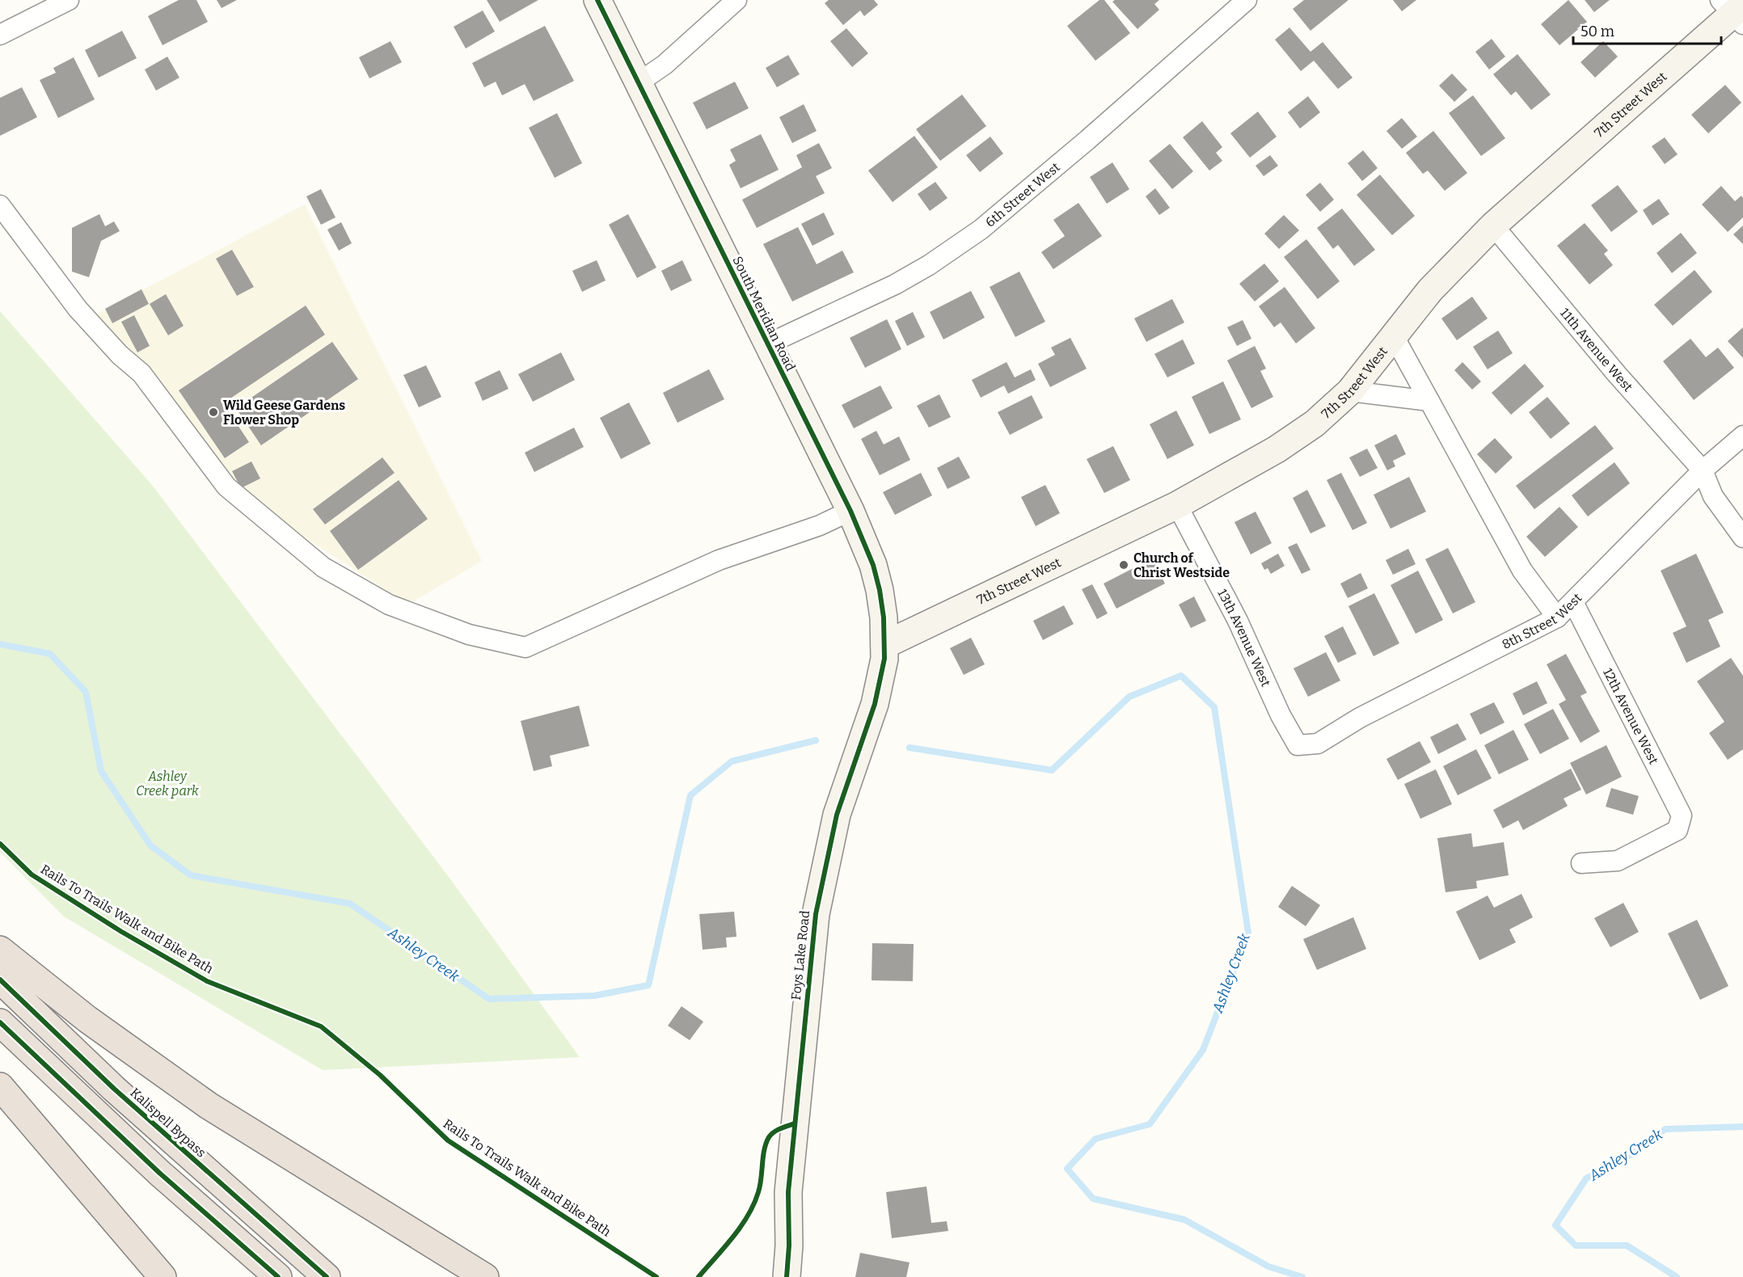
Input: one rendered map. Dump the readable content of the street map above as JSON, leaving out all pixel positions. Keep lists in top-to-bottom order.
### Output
{
  "streets": {
    "highway": ["Kalispell Bypass"],
    "street": [
      "7th Street West",
      "6th Street West",
      "South Meridian Road",
      "11th Avenue West",
      "8th Street West",
      "13th Avenue West",
      "12th Avenue West",
      "Foys Lake Road"
    ],
    "cycle path": ["Rails To Trails Walk and Bike Path"]
  },
  "crossings": [
    ["7th Street West", "South Meridian Road"],
    ["7th Street West", "11th Avenue West"],
    ["7th Street West", "13th Avenue West"],
    ["7th Street West", "Foys Lake Road"],
    ["6th Street West", "South Meridian Road"],
    ["South Meridian Road", "Foys Lake Road"],
    ["11th Avenue West", "8th Street West"],
    ["8th Street West", "13th Avenue West"],
    ["8th Street West", "12th Avenue West"]
  ],
  "water": ["Ashley Creek"],
  "parks": ["Ashley Creek park"],
  "places": ["Wild Geese Gardens Flower Shop", "Church of Christ Westside"],
  "scale_bar": "50 m"
}
